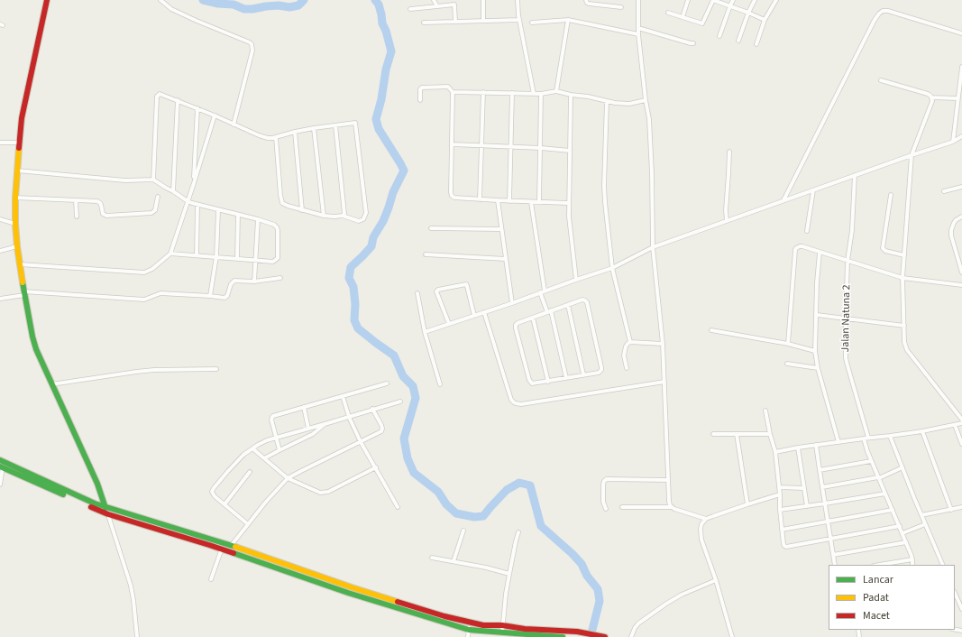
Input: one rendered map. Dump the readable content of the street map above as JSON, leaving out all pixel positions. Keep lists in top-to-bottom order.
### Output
{
  "streets": {
    "street": ["Jalan Natuna 2"]
  },
  "legend": ["Lancar", "Padat", "Macet"]
}
